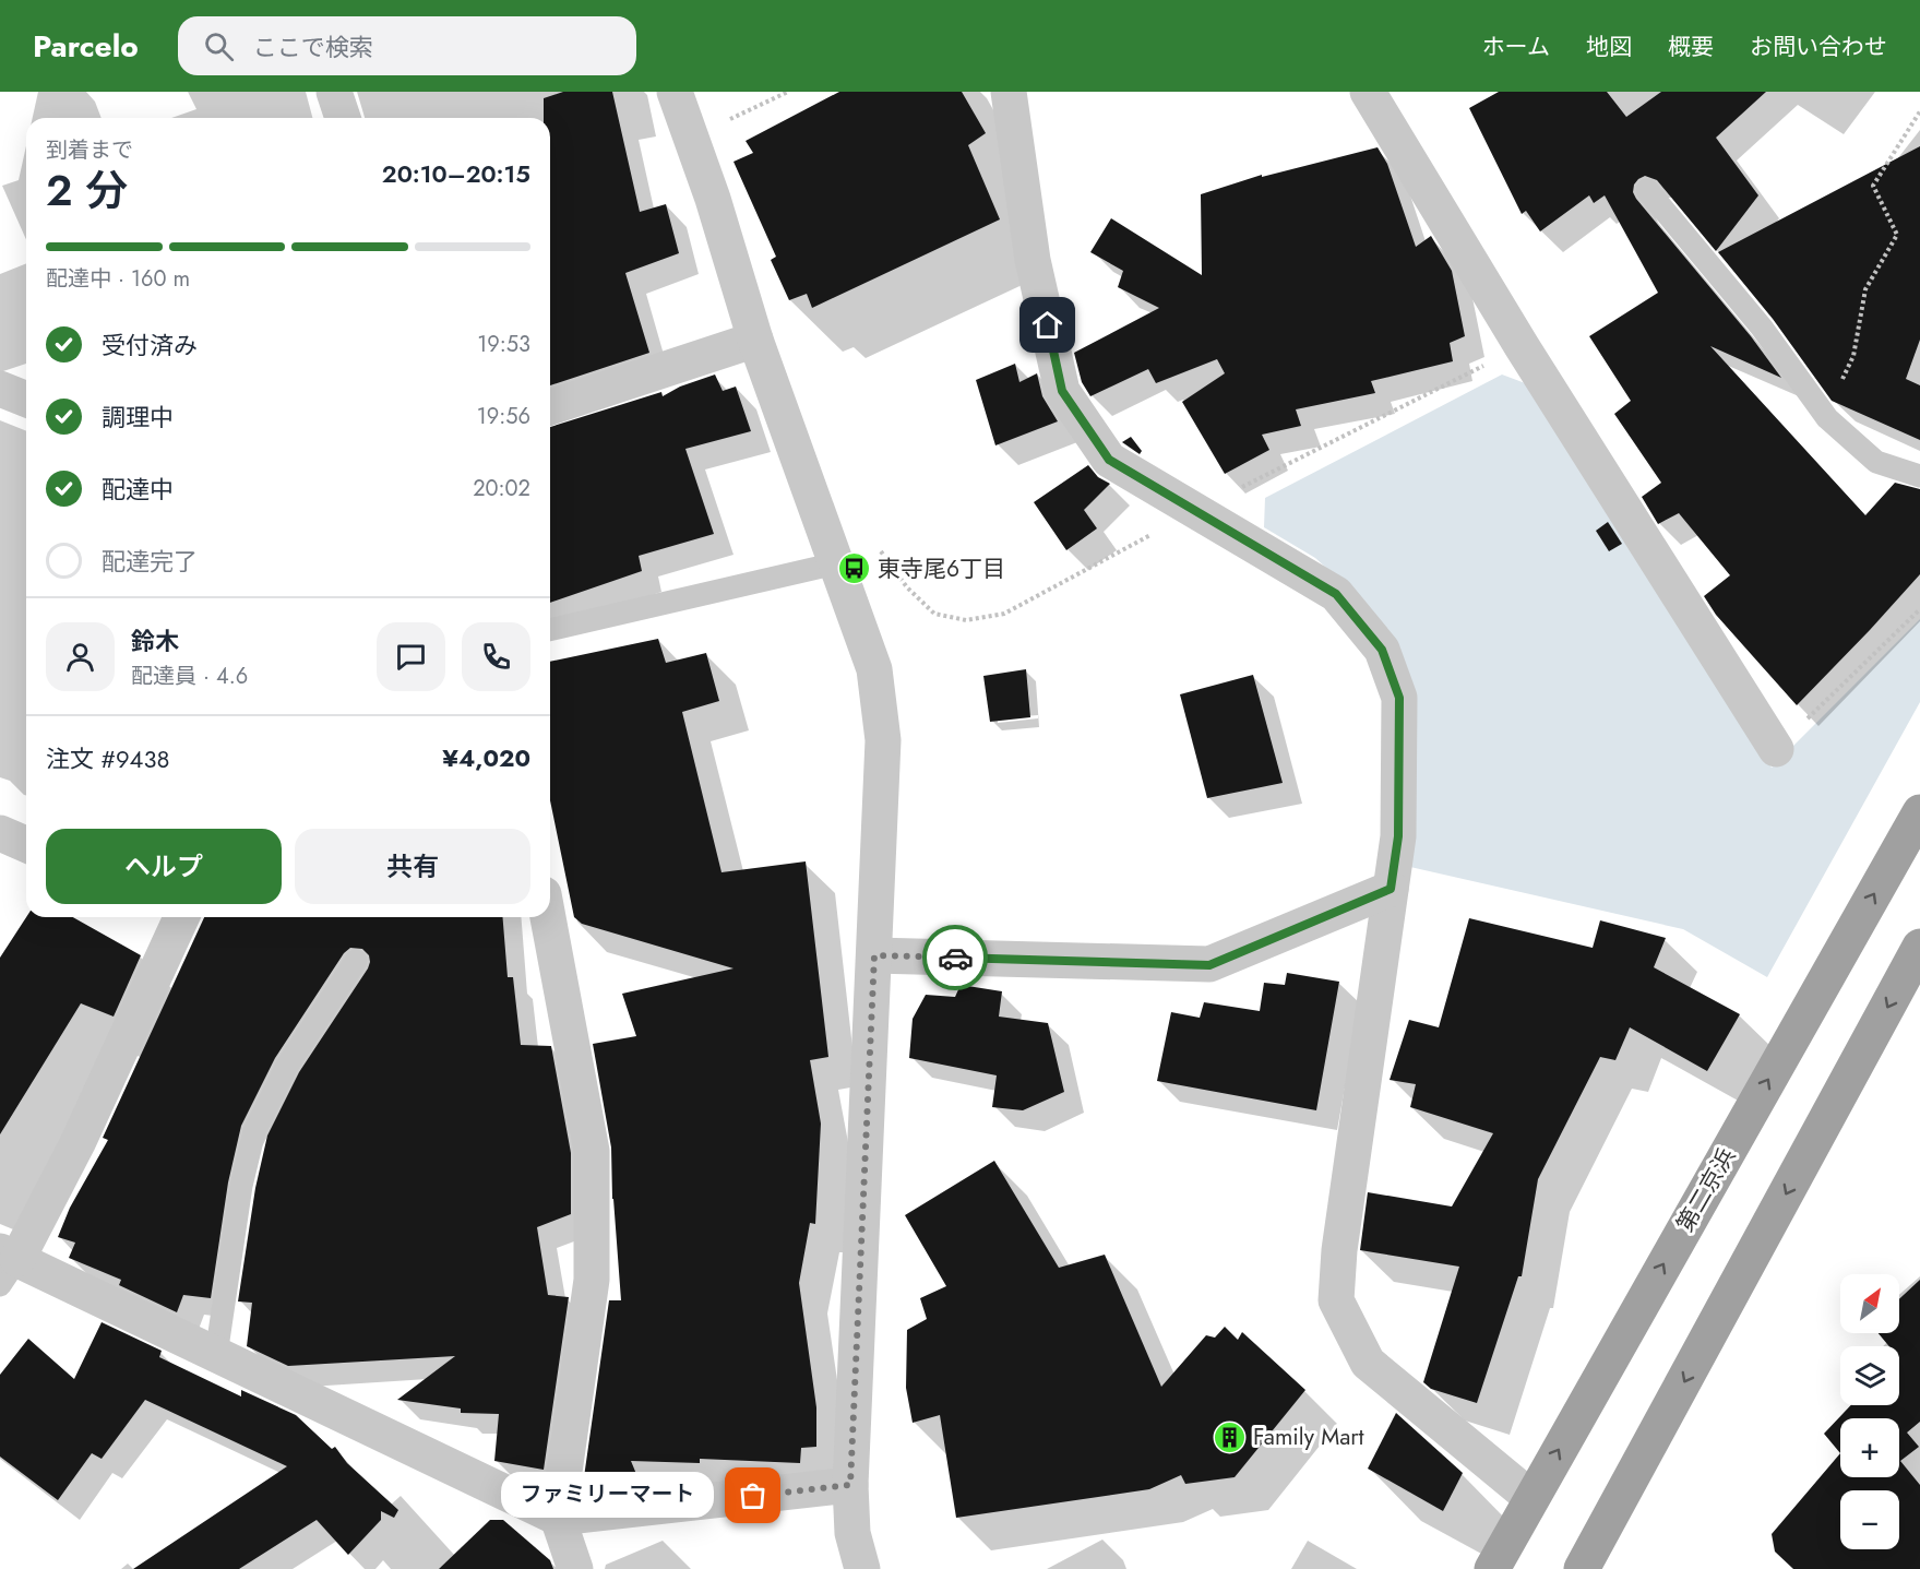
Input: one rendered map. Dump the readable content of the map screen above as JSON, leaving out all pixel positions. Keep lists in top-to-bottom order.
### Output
{
  "streets": {
    "highway": ["第二京浜"]
  },
  "places": {
    "bus stop": ["東寺尾6丁目"],
    "building": ["Family Mart"],
    "other": ["ファミリーマート"]
  },
  "north": "top right",
  "page": {
    "header": "Parcelo",
    "search": "ここで検索",
    "nav": [
      "ホーム",
      "地図",
      "概要",
      "お問い合わせ"
    ],
    "heading": ["2 分", "到着まで", "20:10–20:15"],
    "panel": [
      "鈴木",
      "配達員 · 4.6",
      "注文 #9438",
      "¥4,020"
    ],
    "bar": "配達中 · 160 m",
    "list": [
      ["受付済み", "19:53"],
      ["調理中", "19:56"],
      ["配達中", "20:02"],
      "配達完了"
    ],
    "buttons": ["ヘルプ", "共有"],
    "map_buttons": ["+", "−"],
    "bubble": "ファミリーマート"
  }
}
